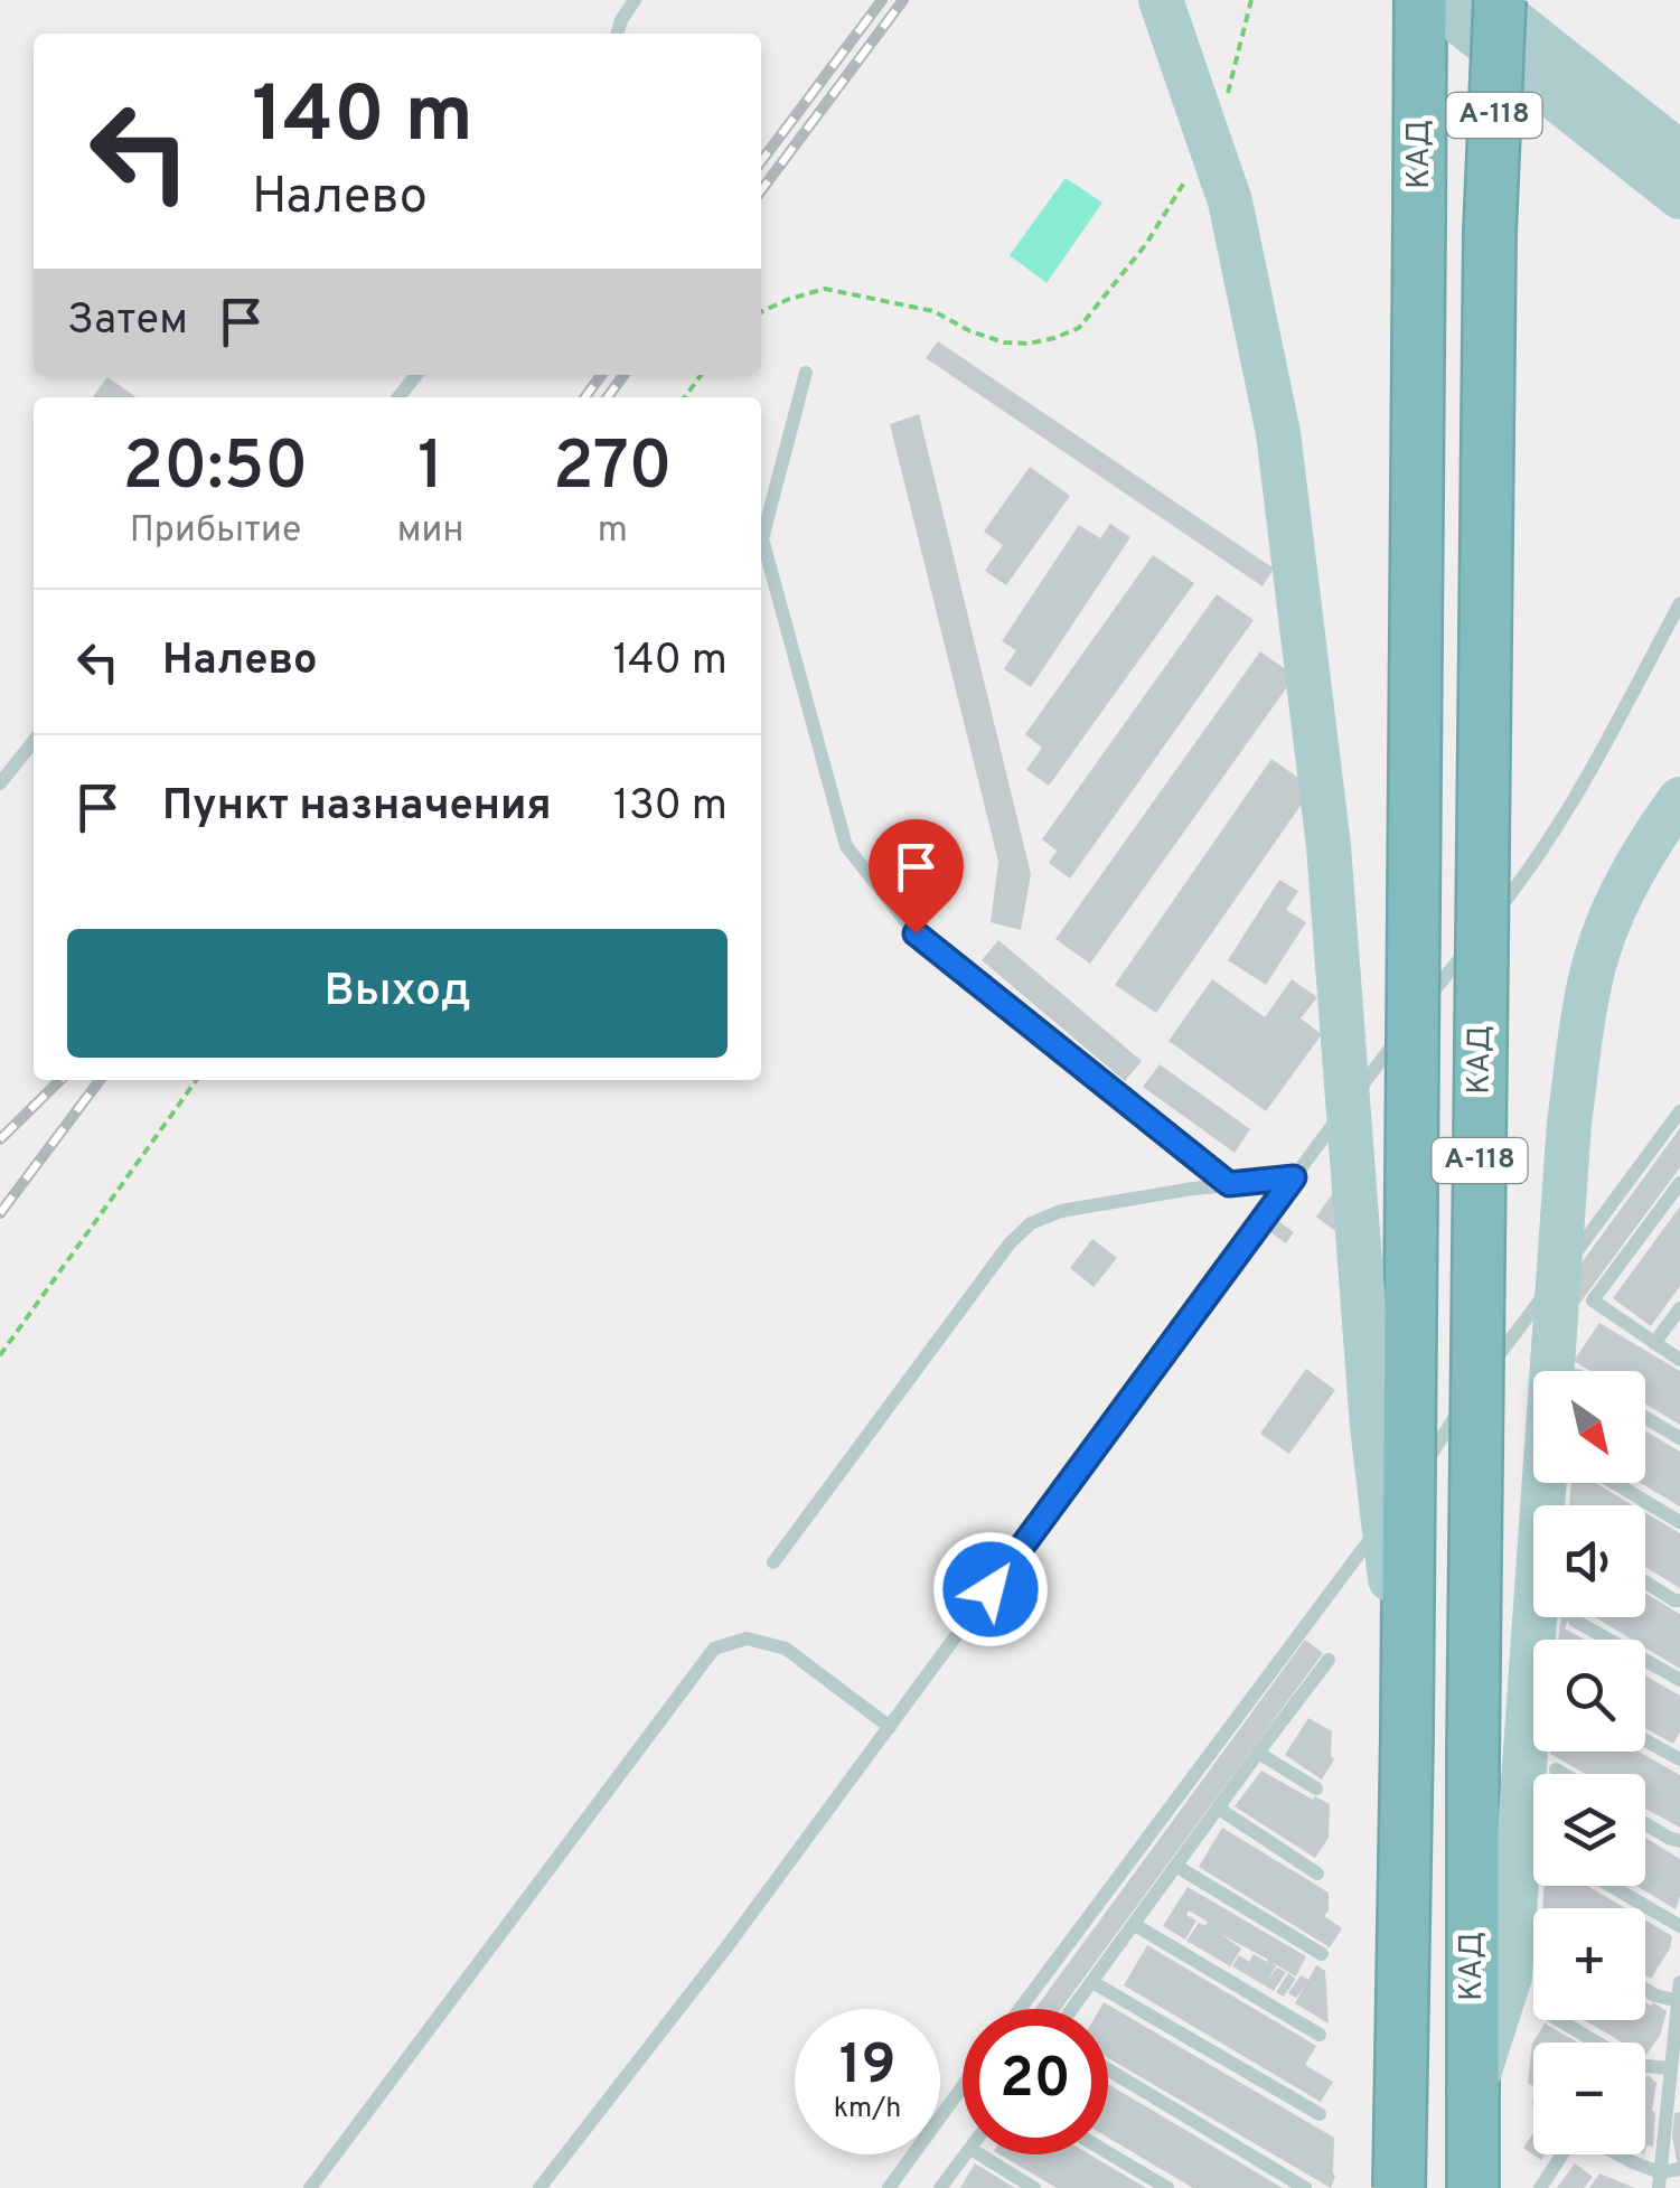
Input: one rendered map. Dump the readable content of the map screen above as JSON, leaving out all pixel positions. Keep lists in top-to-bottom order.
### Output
{
  "streets": {
    "highway": ["А-118", "КАД"]
  },
  "north": "bottom right",
  "page": {
    "turn": ["140 m", "Налево"],
    "then": "Затем",
    "eta": [
      "20:50",
      "Прибытие",
      "1",
      "мин",
      "270",
      "m"
    ],
    "list": [
      {
        "name": "Налево",
        "value": "140 m"
      },
      {
        "name": "Пункт назначения",
        "value": "130 m"
      }
    ],
    "buttons": "Выход",
    "map_buttons": ["+", "−"],
    "speed": "19 km/h",
    "limit": "20"
  }
}
